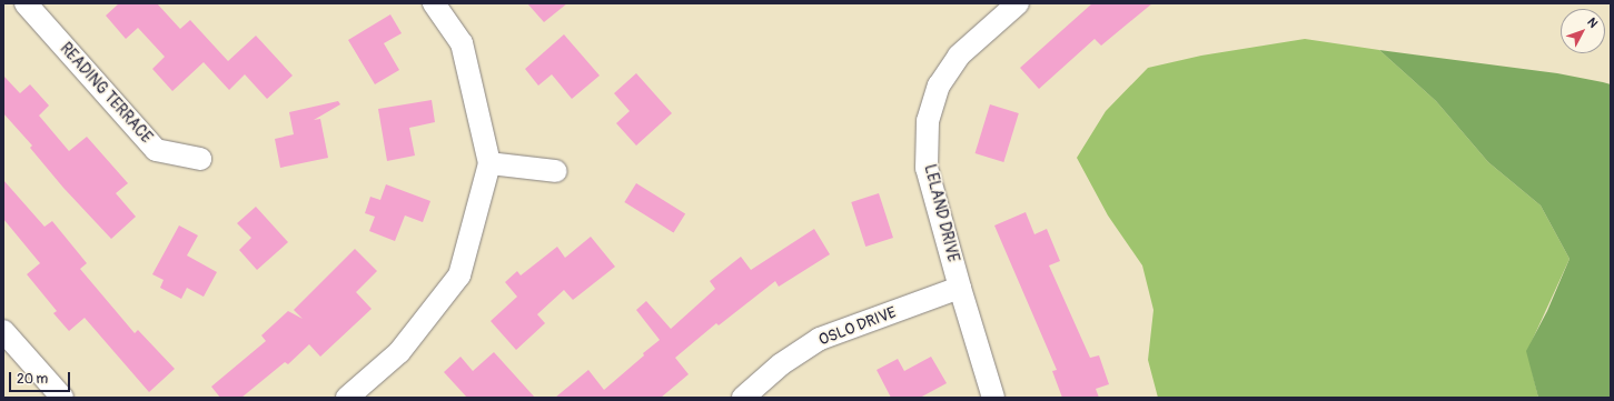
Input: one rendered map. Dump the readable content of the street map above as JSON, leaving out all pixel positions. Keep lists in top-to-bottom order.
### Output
{
  "streets": {
    "street": ["READING TERRACE", "LELAND DRIVE", "OSLO DRIVE"]
  },
  "crossings": [
    ["LELAND DRIVE", "OSLO DRIVE"]
  ],
  "scale_bar": "20 m",
  "north": "top right"
}
